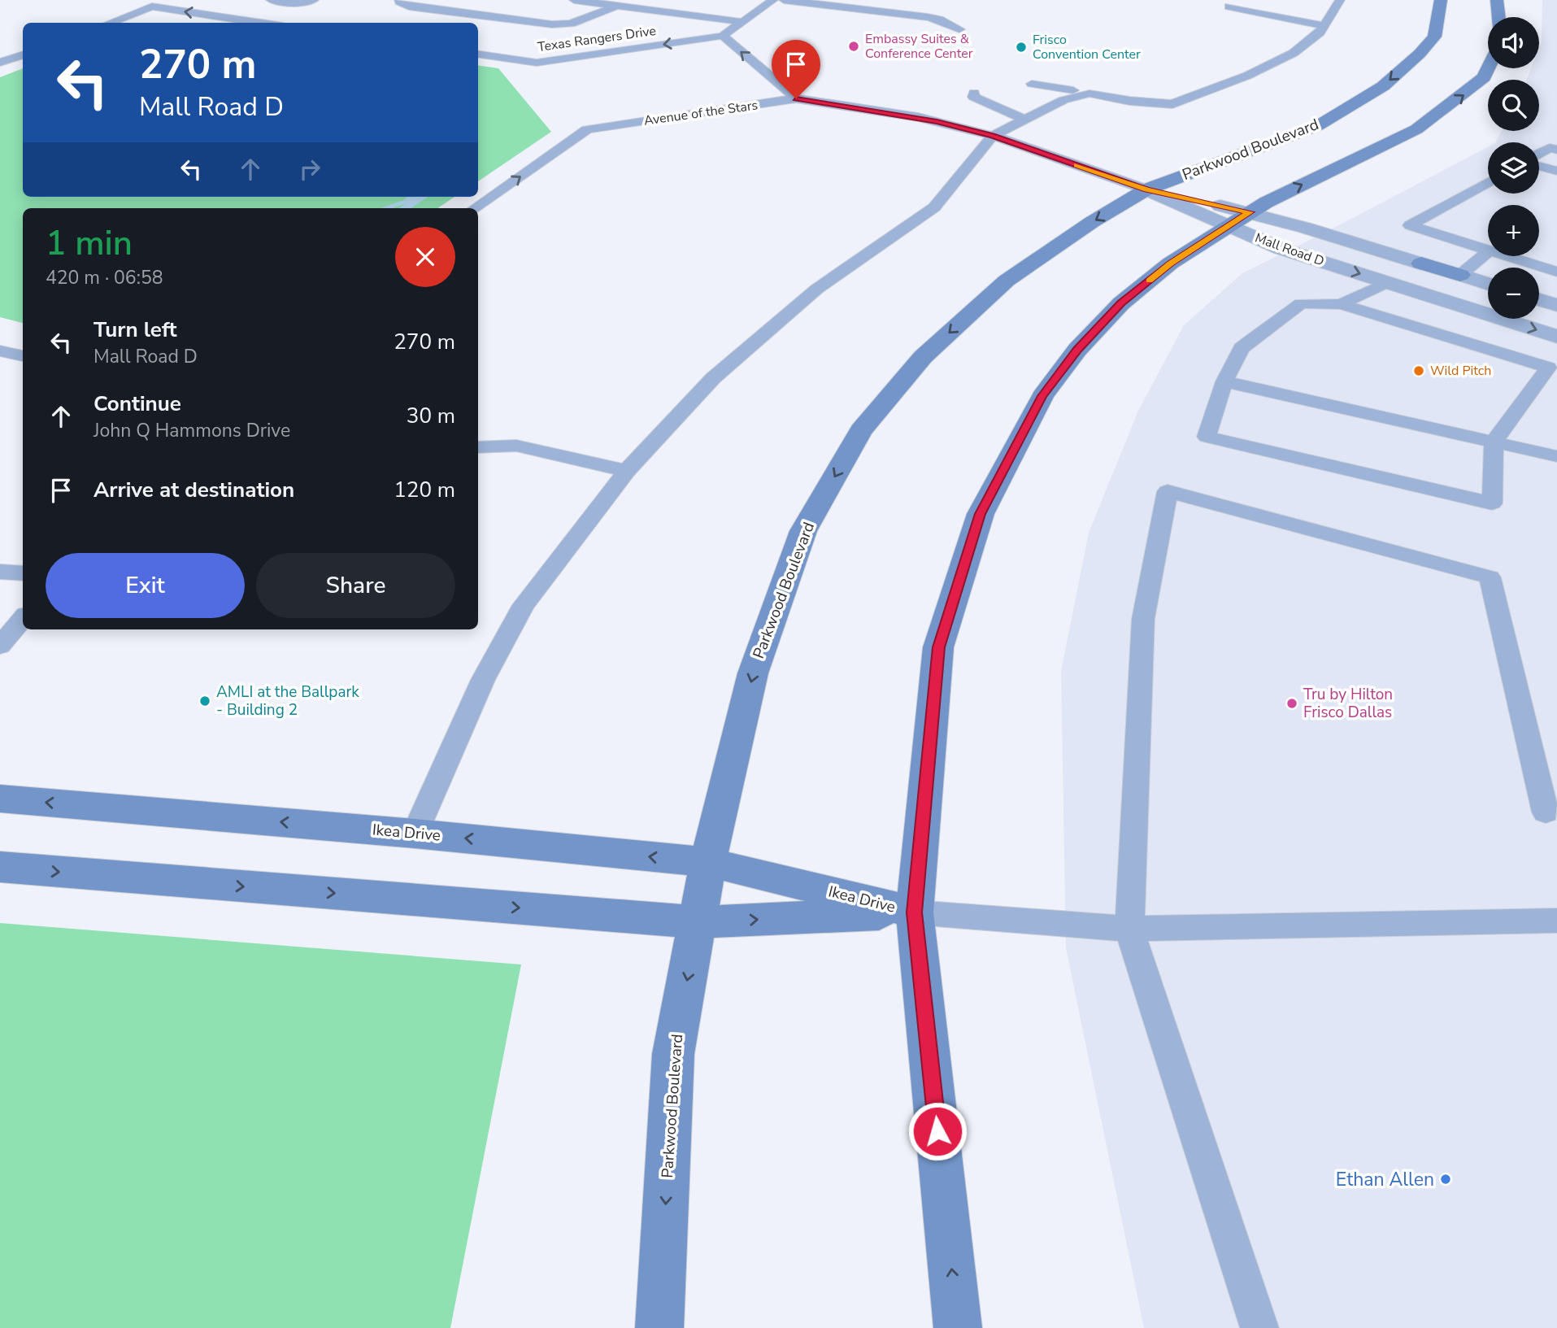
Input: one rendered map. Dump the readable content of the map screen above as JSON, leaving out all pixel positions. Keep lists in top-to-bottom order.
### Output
{
  "streets": {
    "main road": ["Parkwood Boulevard", "Mall Road D", "Ikea Drive"],
    "lane": ["Texas Rangers Drive", "Avenue of the Stars"]
  },
  "crossings": [
    ["Parkwood Boulevard", "Mall Road D"],
    ["Parkwood Boulevard", "Ikea Drive"]
  ],
  "places": [
    "Embassy Suites & Conference Center",
    "Frisco Convention Center",
    "Wild Pitch",
    "AMLI at the Ballpark - Building 2",
    "Tru by Hilton Frisco Dallas",
    "Ethan Allen"
  ],
  "page": {
    "map_buttons": ["+", "−"],
    "turn": ["270 m", "Mall Road D"],
    "heading": ["1 min", "420 m · 06:58"],
    "list": [
      {
        "name": "Turn left",
        "note": "Mall Road D",
        "value": "270 m"
      },
      {
        "name": "Continue",
        "note": "John Q Hammons Drive",
        "value": "30 m"
      },
      {
        "name": "Arrive at destination",
        "value": "120 m"
      }
    ],
    "buttons": ["Exit", "Share"]
  }
}
